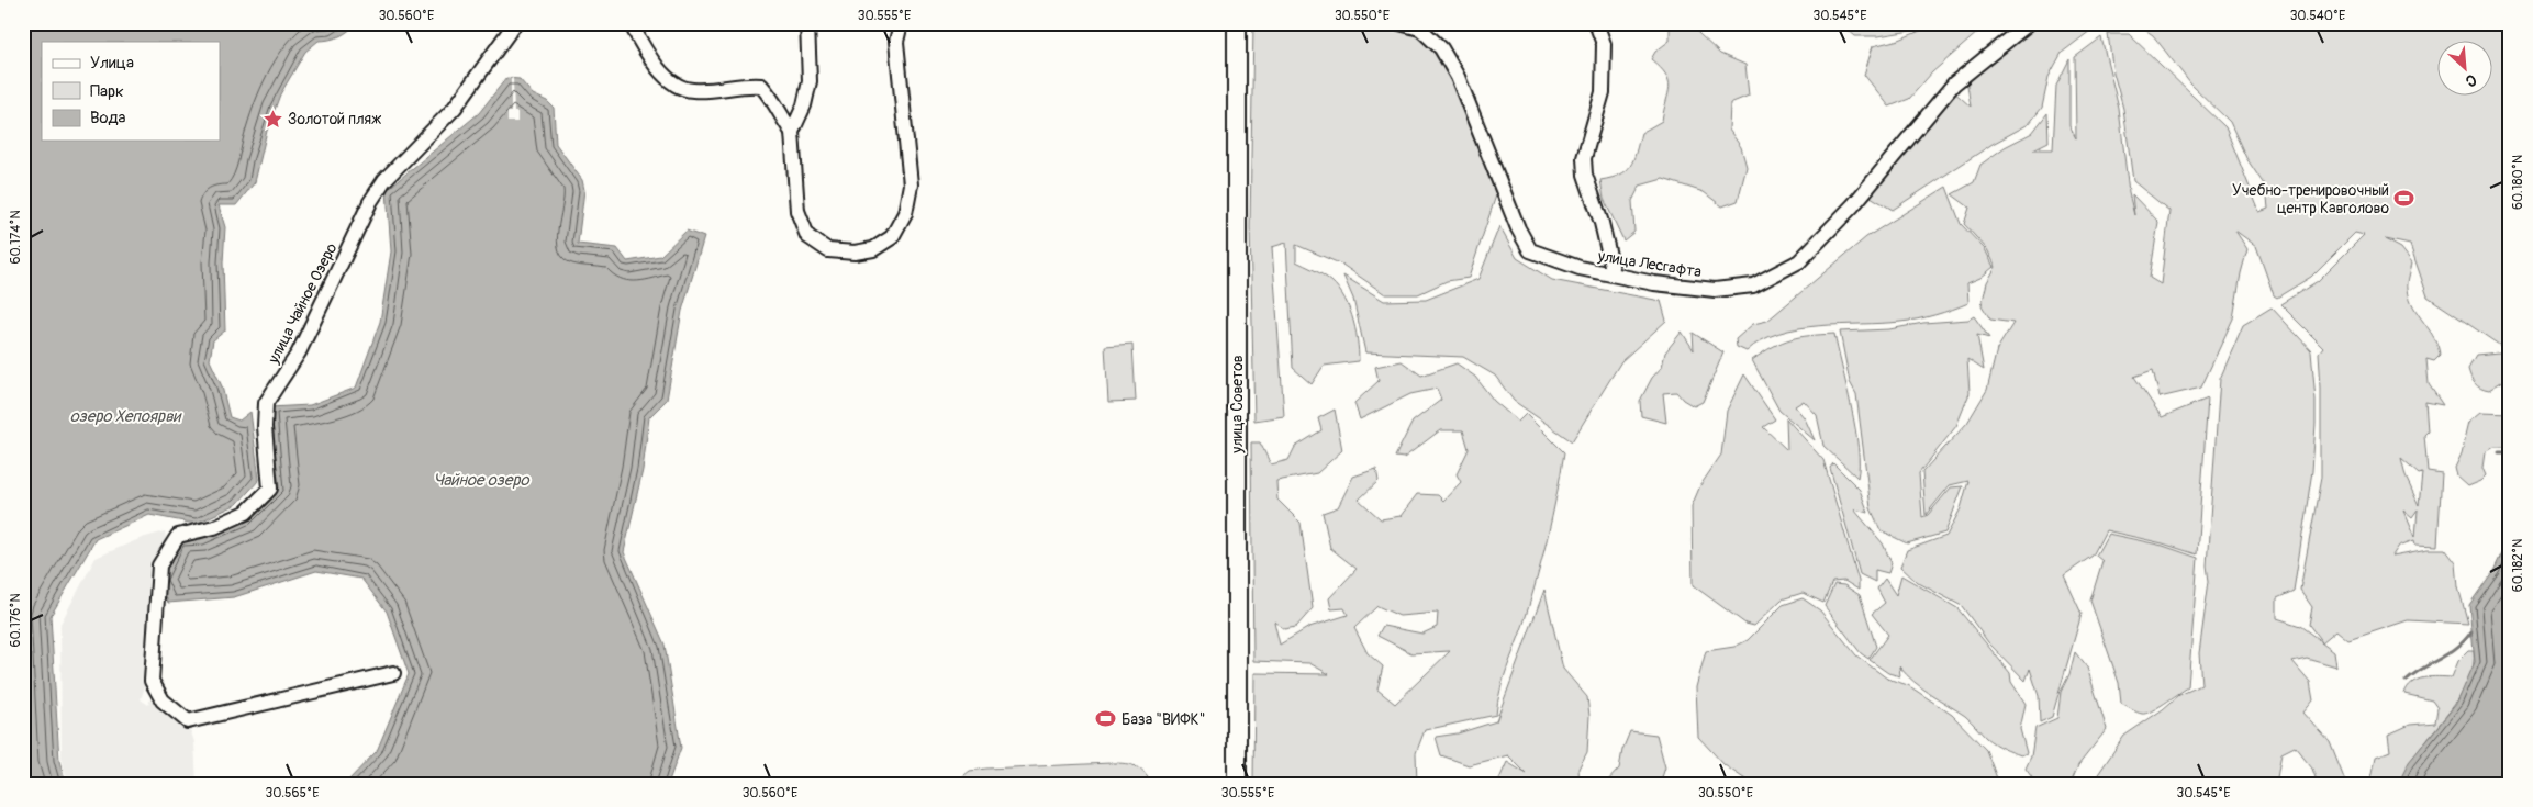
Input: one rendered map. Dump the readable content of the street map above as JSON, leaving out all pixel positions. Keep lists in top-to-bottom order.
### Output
{
  "streets": {
    "main road": ["улица Советов"],
    "street": ["улица Лесгафта", "улица Чайное Озеро"]
  },
  "water": ["озеро Хепоярви", "Чайное озеро"],
  "places": {
    "place": ["Золотой пляж"],
    "sports": ["Учебно-тренировочный центр Кавголово", "База \"ВИФК\""]
  },
  "legend": ["Улица", "Парк", "Вода"],
  "north": "bottom right",
  "coordinates": [
    "30.560°E",
    "30.555°E",
    "30.550°E",
    "30.545°E",
    "30.540°E",
    "60.180°N",
    "60.174°N",
    "60.182°N",
    "60.176°N",
    "30.565°E"
  ]
}
